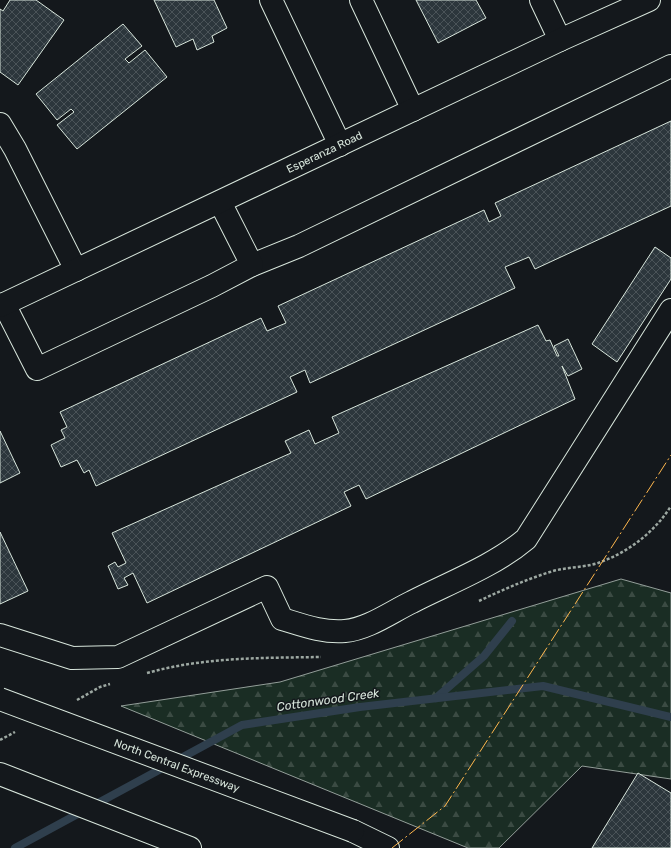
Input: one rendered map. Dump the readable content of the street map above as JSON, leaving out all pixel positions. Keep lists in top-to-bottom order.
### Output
{
  "streets": {
    "main road": ["Esperanza Road", "North Central Expressway"]
  },
  "water": ["Cottonwood Creek"]
}
